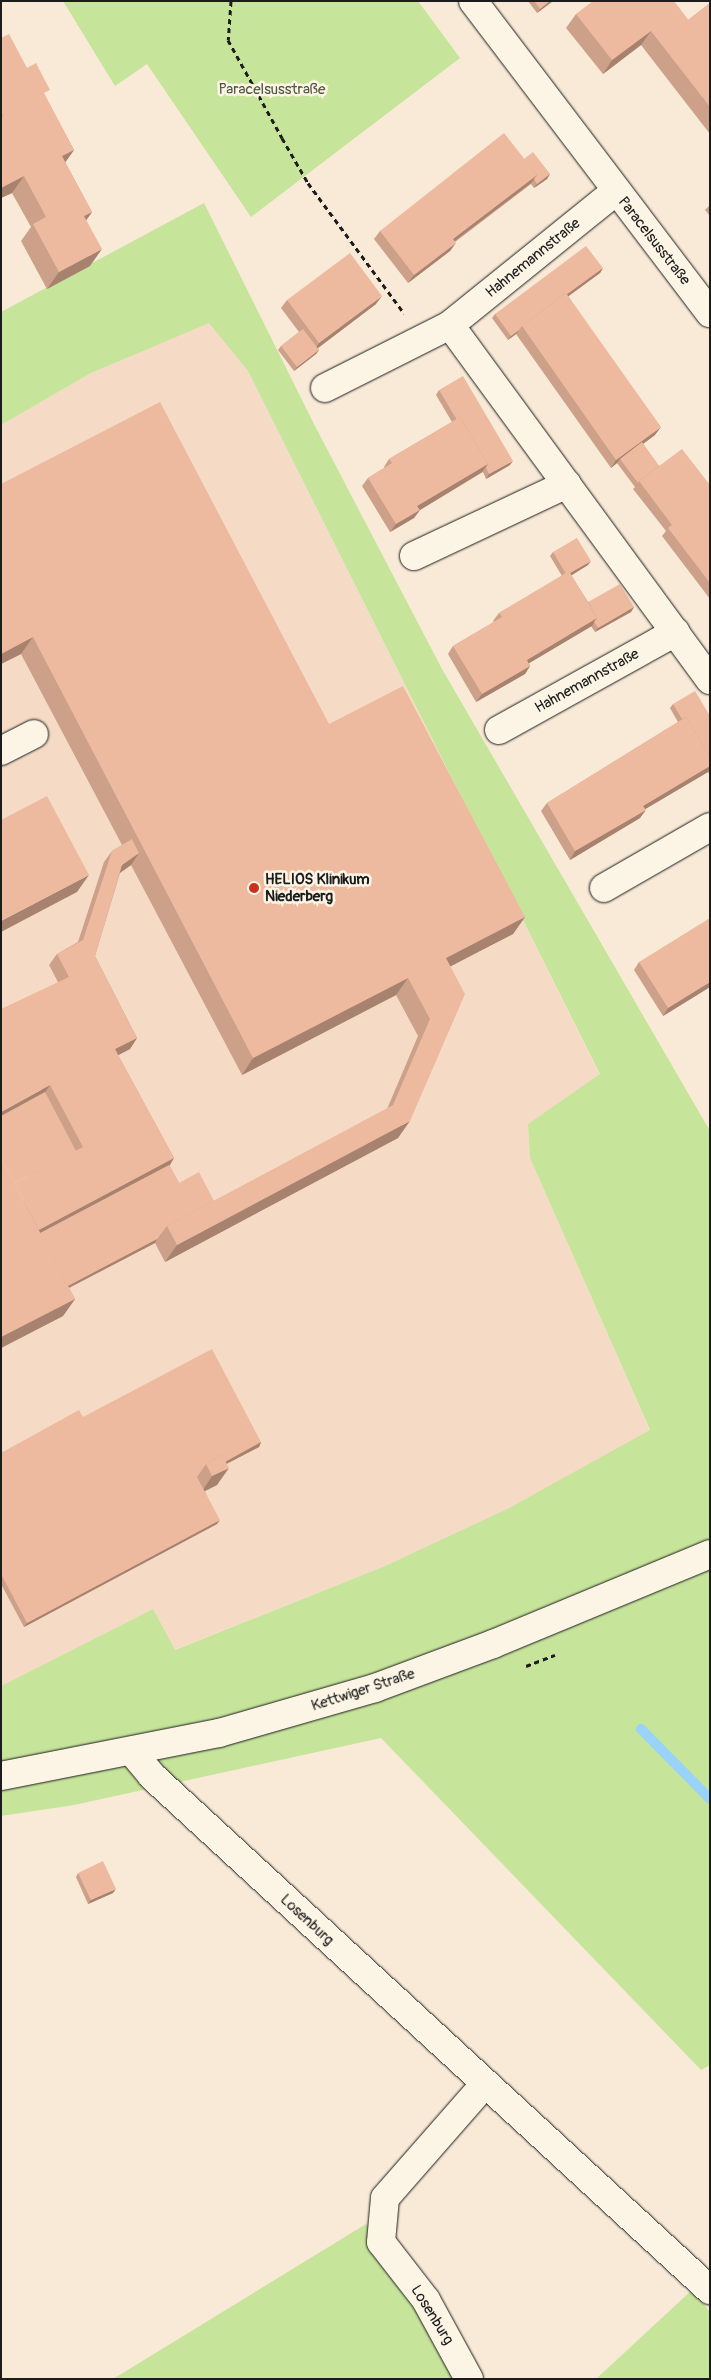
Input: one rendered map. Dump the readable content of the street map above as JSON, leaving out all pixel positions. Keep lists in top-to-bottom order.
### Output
{
  "streets": {
    "street": [
      "Paracelsusstraße",
      "Hahnemannstraße",
      "Kettwiger Straße",
      "Losenburg"
    ]
  },
  "crossings": [
    ["Paracelsusstraße", "Hahnemannstraße"],
    ["Kettwiger Straße", "Losenburg"]
  ],
  "parks": ["Paracelsusstraße"],
  "places": ["HELIOS Klinikum Niederberg"]
}
